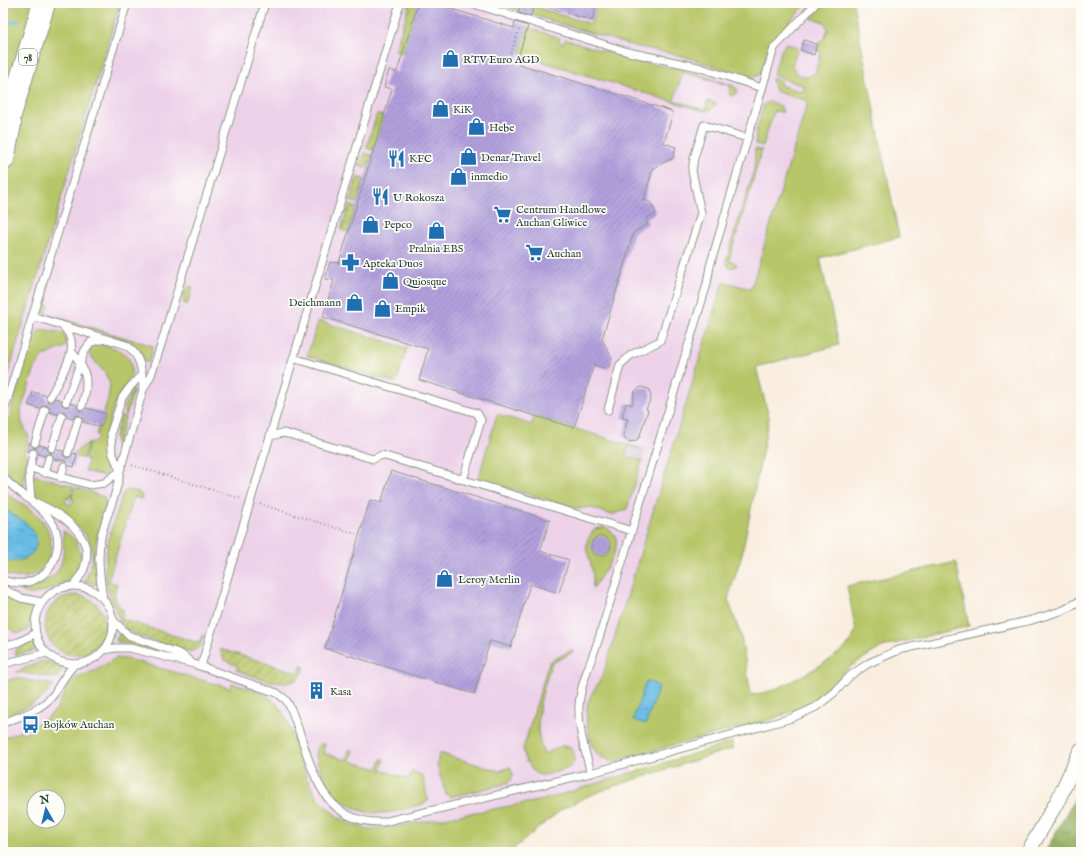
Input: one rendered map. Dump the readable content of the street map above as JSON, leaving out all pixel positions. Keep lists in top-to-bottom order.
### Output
{
  "streets": {
    "main road": ["78"]
  },
  "places": {
    "shop": [
      "RTV Euro AGD",
      "KiK",
      "Hebe",
      "Denar Travel",
      "inmedio",
      "Pepco",
      "Pralnia EBS",
      "Quiosque",
      "Deichmann",
      "Empik",
      "Leroy Merlin"
    ],
    "restaurant": ["KFC", "U Rokosza"],
    "supermarket": ["Centrum Handlowe Auchan Gliwice", "Auchan"],
    "pharmacy": ["Apteka Duos"],
    "building": ["Kasa"],
    "bus stop": ["Bojków Auchan"]
  },
  "north": "top"
}
